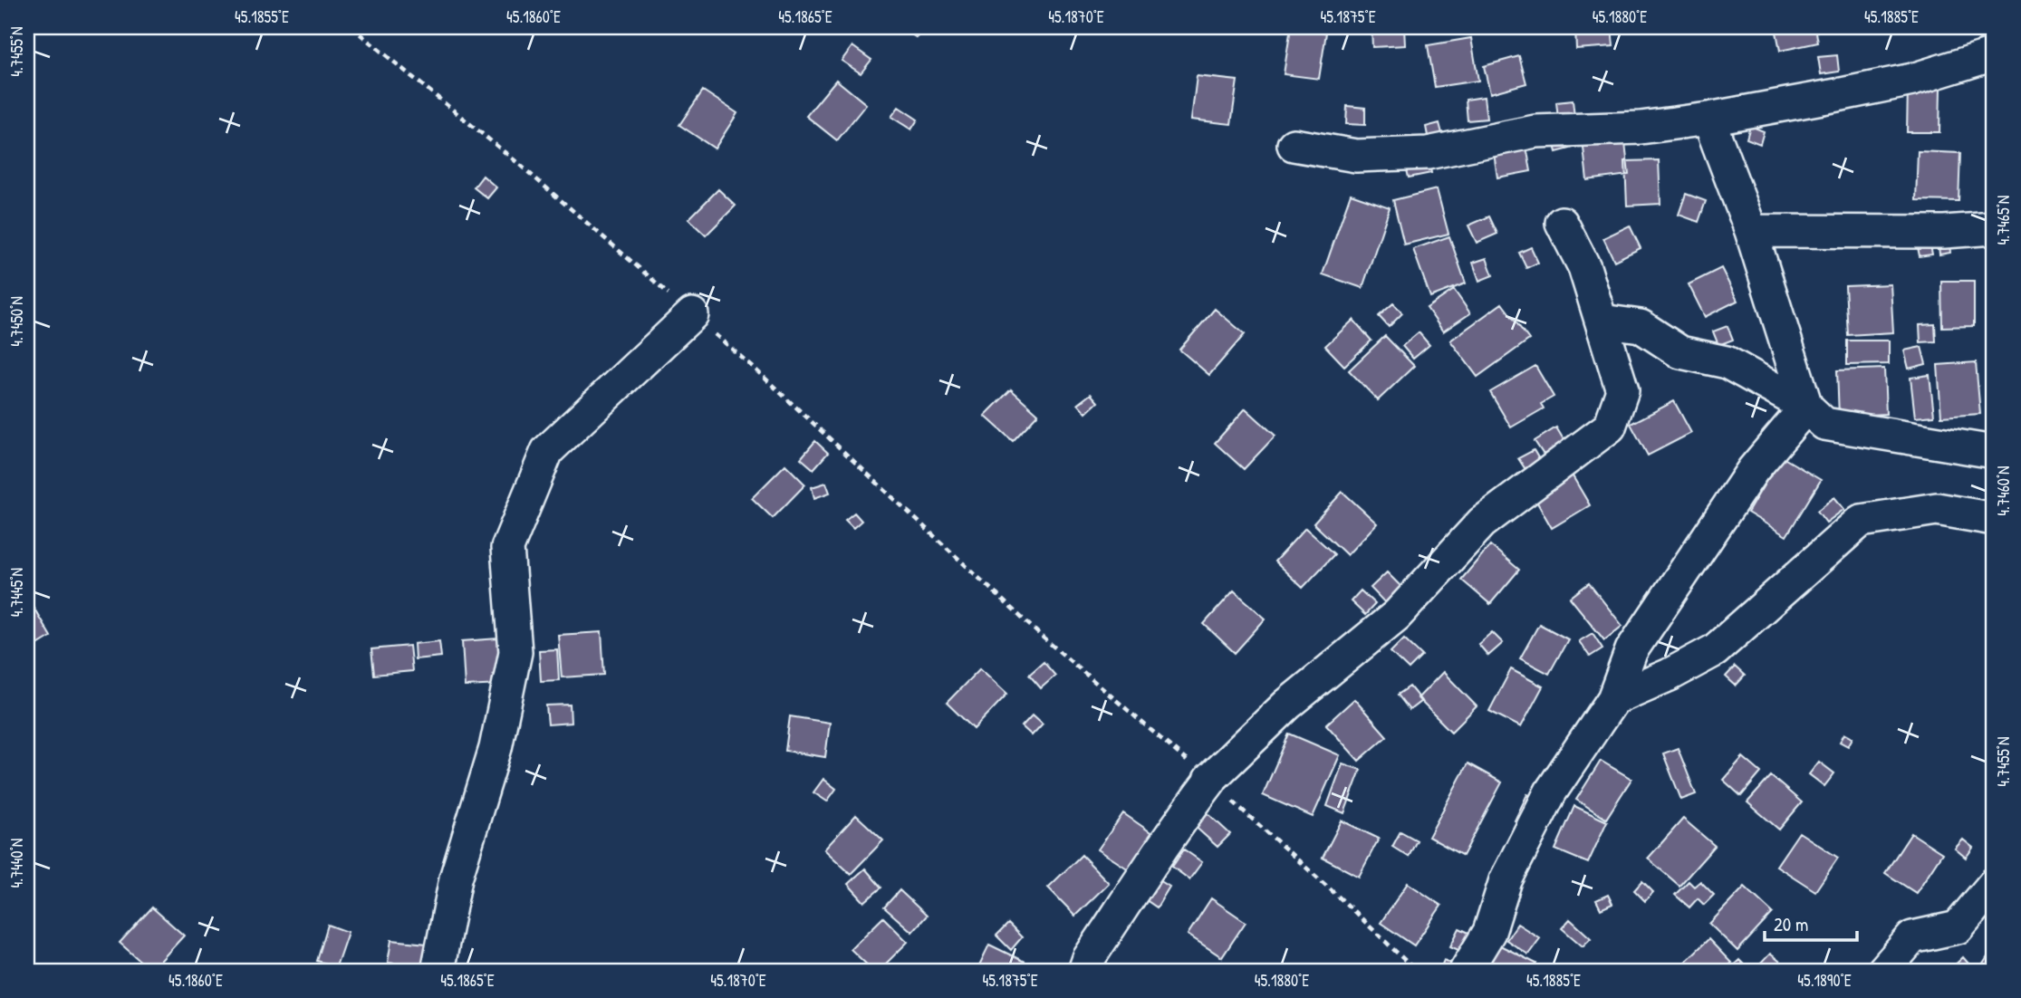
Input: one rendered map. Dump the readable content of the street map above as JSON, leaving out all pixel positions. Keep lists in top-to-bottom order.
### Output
{
  "scale_bar": "20 m",
  "coordinates": [
    "45.1855°E",
    "45.1860°E",
    "45.1865°E",
    "45.1870°E",
    "45.1875°E",
    "45.1880°E",
    "45.1885°E",
    "4.7455°N",
    "4.7465°N",
    "4.7450°N",
    "4.7460°N",
    "4.7445°N",
    "4.7440°N",
    "45.1890°E"
  ]
}
